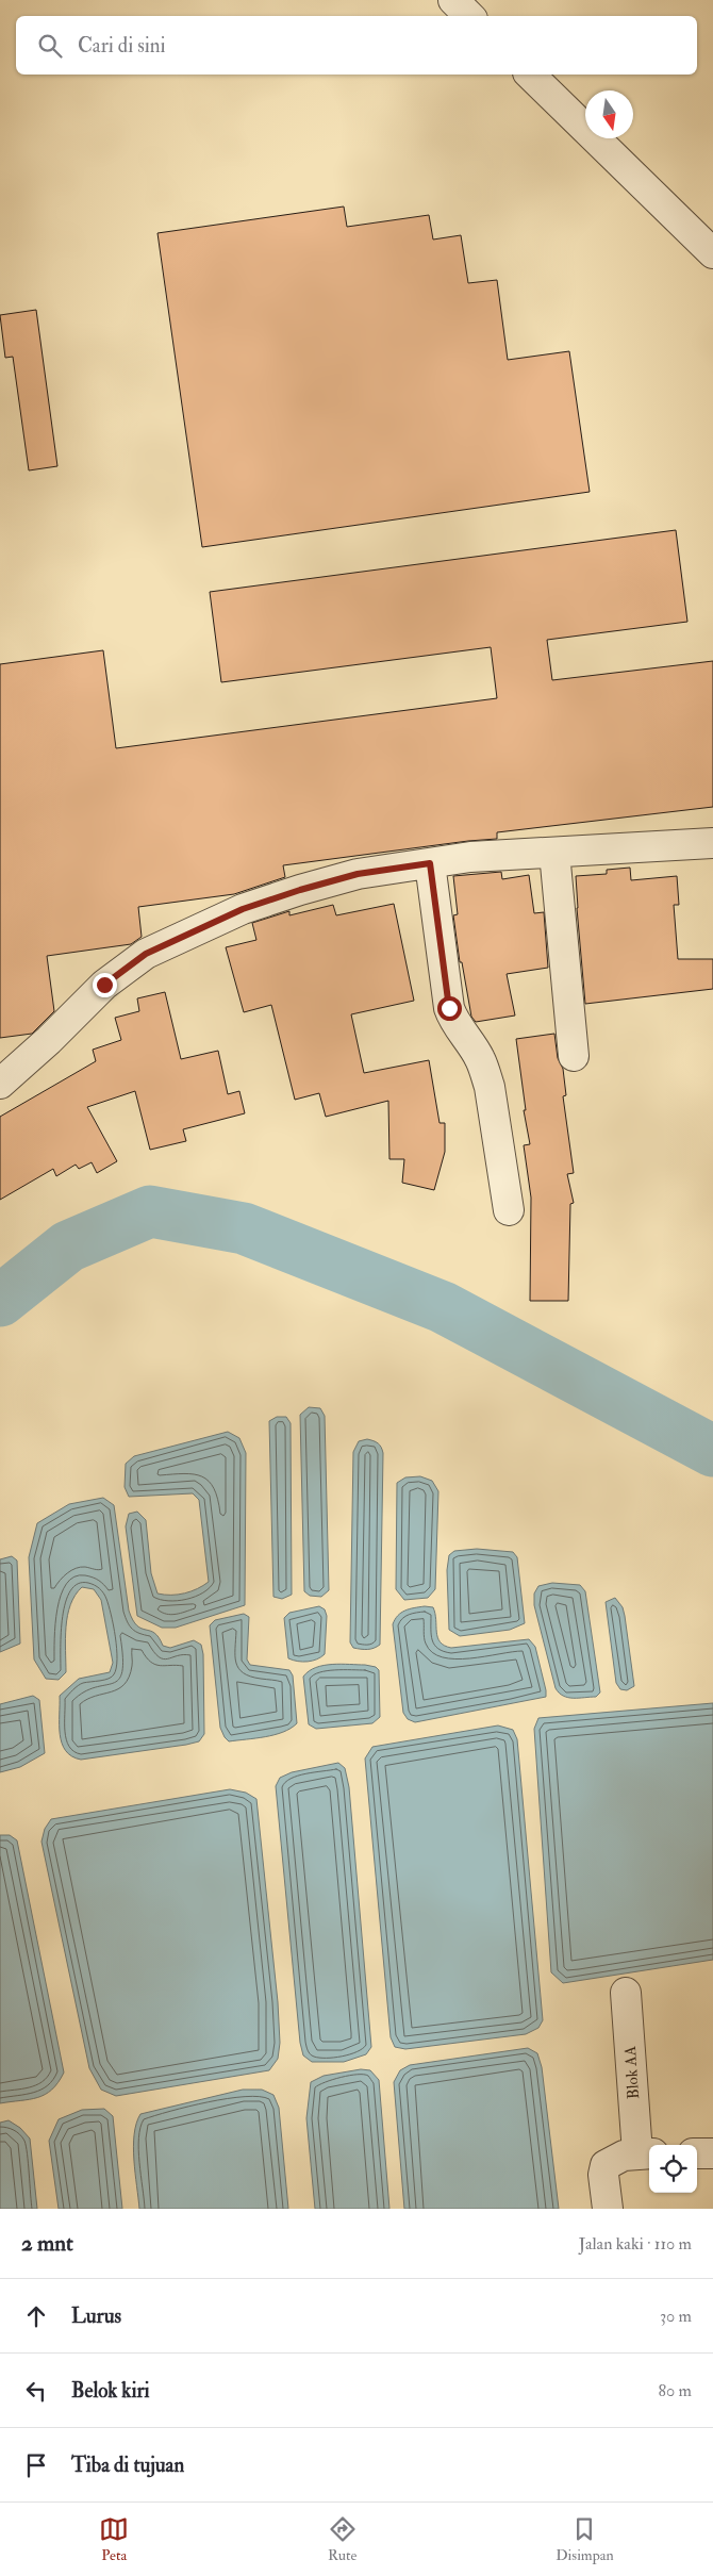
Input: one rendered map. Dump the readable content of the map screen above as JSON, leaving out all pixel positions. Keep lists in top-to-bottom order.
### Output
{
  "streets": {
    "street": ["Blok AA"]
  },
  "north": "bottom",
  "page": {
    "search": "Cari di sini",
    "heading": ["2 mnt", "Jalan kaki · 110 m"],
    "list": [
      ["Lurus", "30 m"],
      ["Belok kiri", "80 m"],
      "Tiba di tujuan"
    ],
    "nav": ["Peta", "Rute", "Disimpan"]
  }
}
